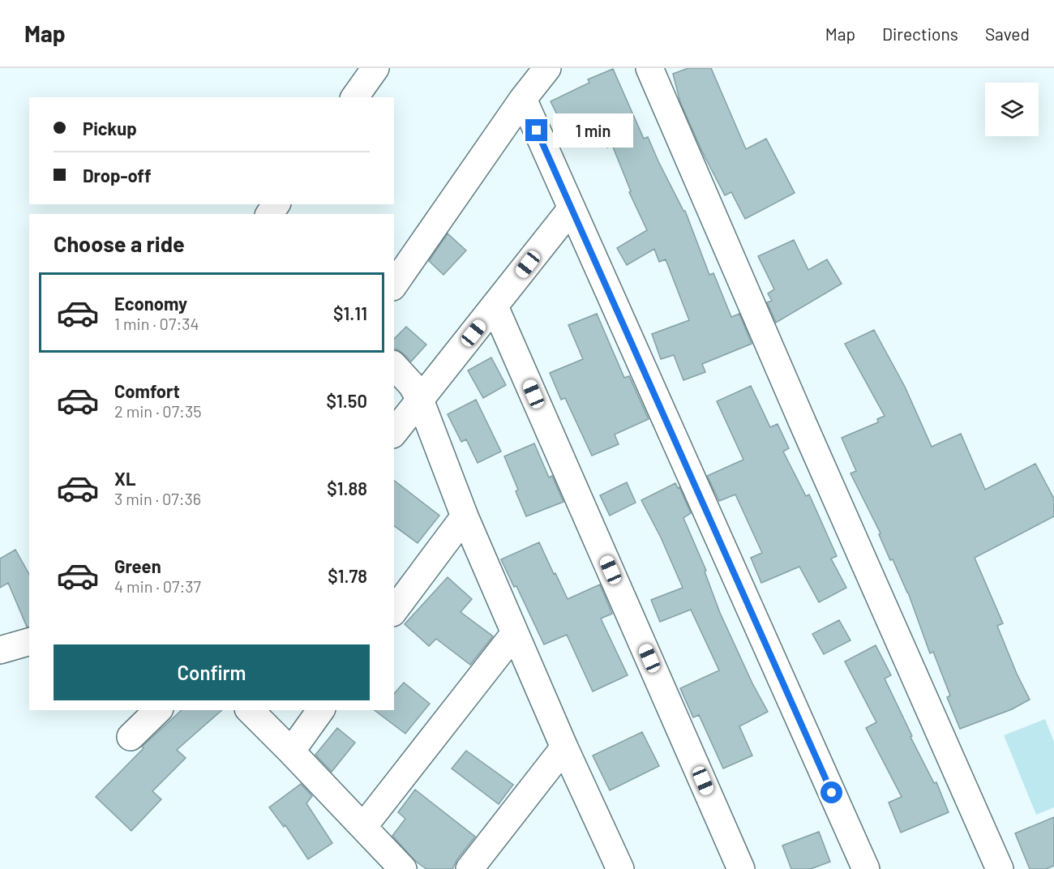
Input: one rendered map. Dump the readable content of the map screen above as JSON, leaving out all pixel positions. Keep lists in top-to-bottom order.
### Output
{
  "page": {
    "header": "Map",
    "nav": ["Map", "Directions", "Saved"],
    "banner": ["Pickup", "Drop-off"],
    "bubble": "1 min",
    "heading": "Choose a ride",
    "list": [
      {
        "name": "Economy",
        "note": "1 min · 07:34",
        "value": "$1.11"
      },
      {
        "name": "Comfort",
        "note": "2 min · 07:35",
        "value": "$1.50"
      },
      {
        "name": "XL",
        "note": "3 min · 07:36",
        "value": "$1.88"
      },
      {
        "name": "Green",
        "note": "4 min · 07:37",
        "value": "$1.78"
      }
    ],
    "buttons": "Confirm"
  }
}
